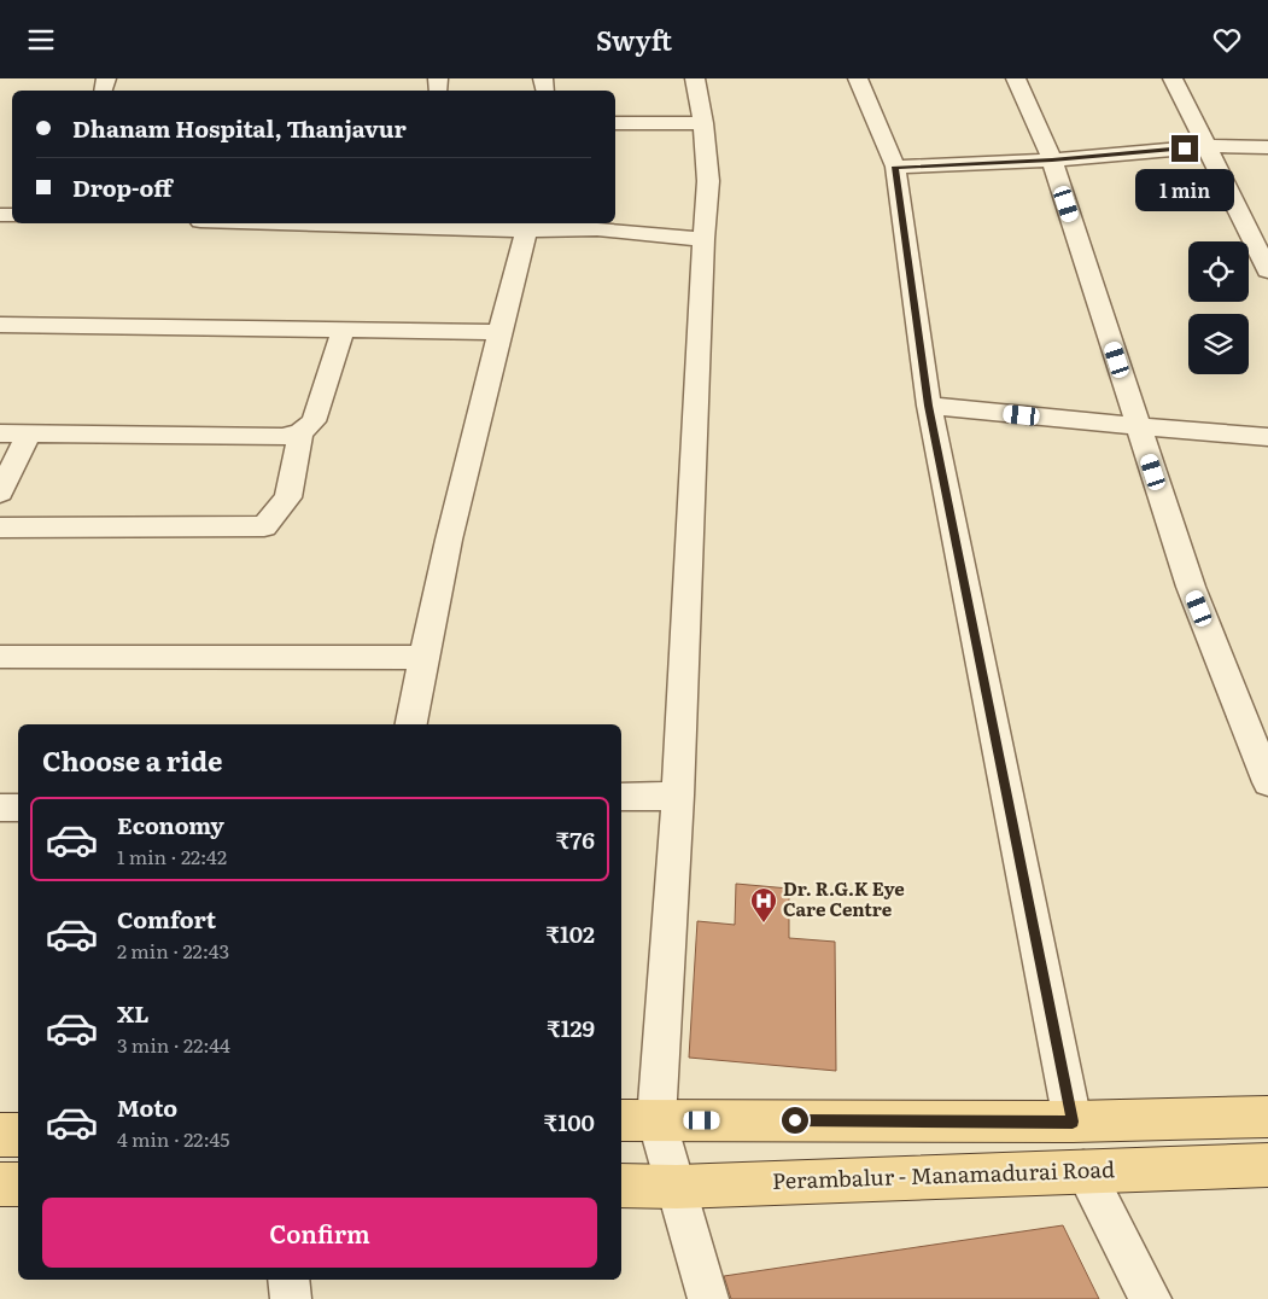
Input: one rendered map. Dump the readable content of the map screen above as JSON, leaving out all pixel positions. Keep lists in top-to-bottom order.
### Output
{
  "streets": {
    "main road": ["Perambalur - Manamadurai Road"]
  },
  "places": {
    "hospital": ["Dr. R.G.K Eye Care Centre"]
  },
  "page": {
    "header": "Swyft",
    "banner": ["Dhanam Hospital, Thanjavur", "Drop-off"],
    "bubble": "1 min",
    "heading": "Choose a ride",
    "list": [
      {
        "name": "Economy",
        "note": "1 min · 22:42",
        "value": "₹76"
      },
      {
        "name": "Comfort",
        "note": "2 min · 22:43",
        "value": "₹102"
      },
      {
        "name": "XL",
        "note": "3 min · 22:44",
        "value": "₹129"
      },
      {
        "name": "Moto",
        "note": "4 min · 22:45",
        "value": "₹100"
      }
    ],
    "buttons": "Confirm"
  }
}
